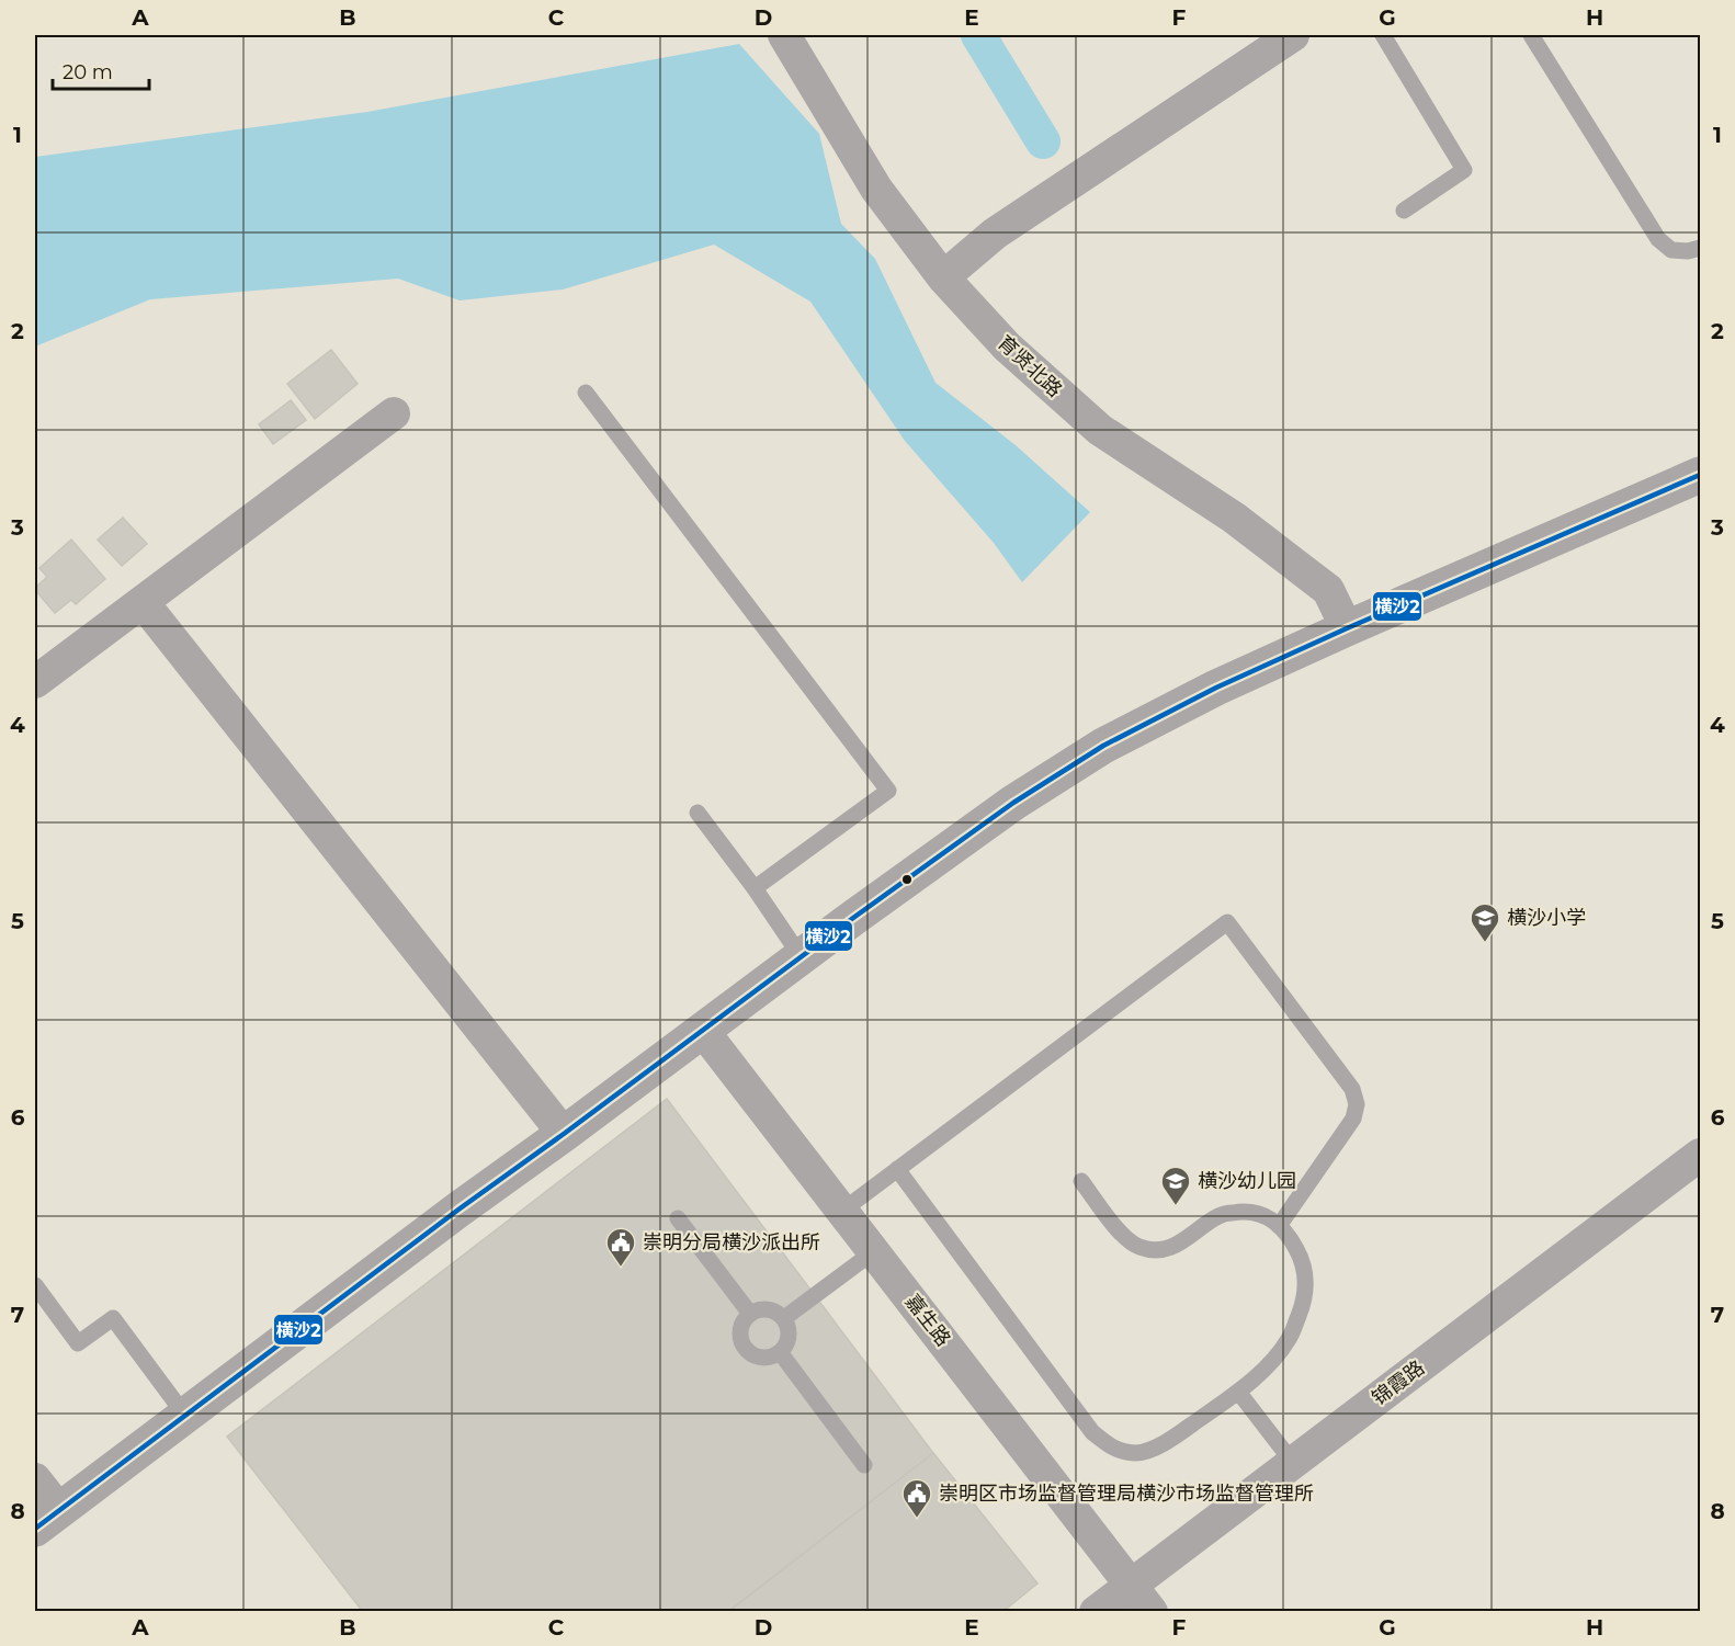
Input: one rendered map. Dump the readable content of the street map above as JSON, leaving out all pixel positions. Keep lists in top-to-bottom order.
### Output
{
  "streets": {
    "street": ["育贤北路", "嘉生路", "锦霞路"]
  },
  "crossings": [
    ["嘉生路", "锦霞路"]
  ],
  "places": {
    "school or university": ["横沙小学", "横沙幼儿园"],
    "public building": ["崇明分局横沙派出所", "崇明区市场监督管理局横沙市场监督管理所"]
  },
  "lines": ["transit line 横沙2"],
  "scale_bar": "20 m",
  "grid": {
    "columns": [
      "A",
      "B",
      "C",
      "D",
      "E",
      "F",
      "G",
      "H"
    ],
    "rows": [
      "1",
      "2",
      "3",
      "4",
      "5",
      "6",
      "7",
      "8"
    ]
  }
}
